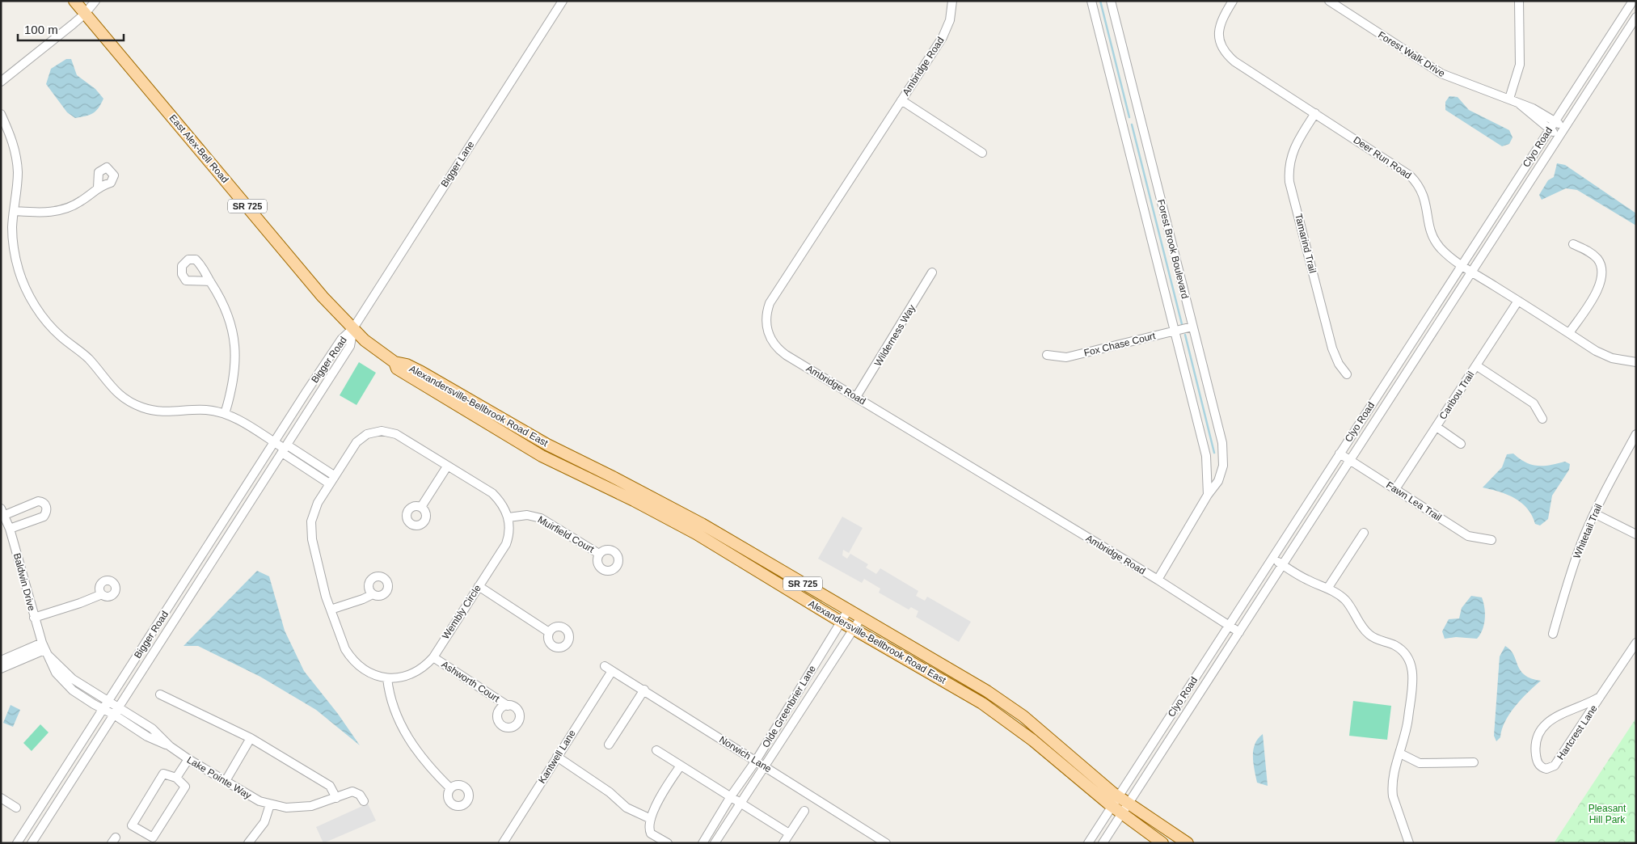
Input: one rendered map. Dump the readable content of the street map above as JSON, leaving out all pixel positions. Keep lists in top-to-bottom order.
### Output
{
  "streets": {
    "main road": ["East Alex-Bell Road", "SR 725", "Alexandersville-Bellbrook Road East"],
    "street": [
      "Forest Walk Drive",
      "Ambridge Road",
      "Clyo Road",
      "Deer Run Road",
      "Bigger Lane",
      "Tamarind Trail",
      "Forest Brook Boulevard",
      "Wilderness Way",
      "Fox Chase Court",
      "Bigger Road",
      "Caribou Trail",
      "Fawn Lea Trail",
      "Whitetail Trail",
      "Muirfield Court",
      "Baldwin Drive",
      "Wembly Circle",
      "Ashworth Court",
      "Olde Greenbrier Lane",
      "Hartcrest Lane",
      "Norwich Lane",
      "Kantwell Lane",
      "Lake Pointe Way"
    ]
  },
  "crossings": [
    ["Forest Walk Drive", "Clyo Road"],
    ["Ambridge Road", "Clyo Road"],
    ["Ambridge Road", "Forest Brook Boulevard"],
    ["Ambridge Road", "Wilderness Way"],
    ["Clyo Road", "Deer Run Road"],
    ["Clyo Road", "Alexandersville-Bellbrook Road East"],
    ["Clyo Road", "Fawn Lea Trail"],
    ["East Alex-Bell Road", "Bigger Lane"],
    ["East Alex-Bell Road", "Bigger Road"],
    ["East Alex-Bell Road", "Alexandersville-Bellbrook Road East"],
    ["Deer Run Road", "Tamarind Trail"],
    ["Deer Run Road", "Caribou Trail"],
    ["Bigger Lane", "Bigger Road"],
    ["Forest Brook Boulevard", "Fox Chase Court"],
    ["Bigger Road", "Baldwin Drive"],
    ["Bigger Road", "Lake Pointe Way"],
    ["Caribou Trail", "Fawn Lea Trail"],
    ["Alexandersville-Bellbrook Road East", "Olde Greenbrier Lane"],
    ["Muirfield Court", "Wembly Circle"],
    ["Baldwin Drive", "Lake Pointe Way"],
    ["Wembly Circle", "Ashworth Court"],
    ["Olde Greenbrier Lane", "Norwich Lane"],
    ["Norwich Lane", "Kantwell Lane"]
  ],
  "parks": ["Pleasant Hill Park"],
  "scale_bar": "100 m"
}
